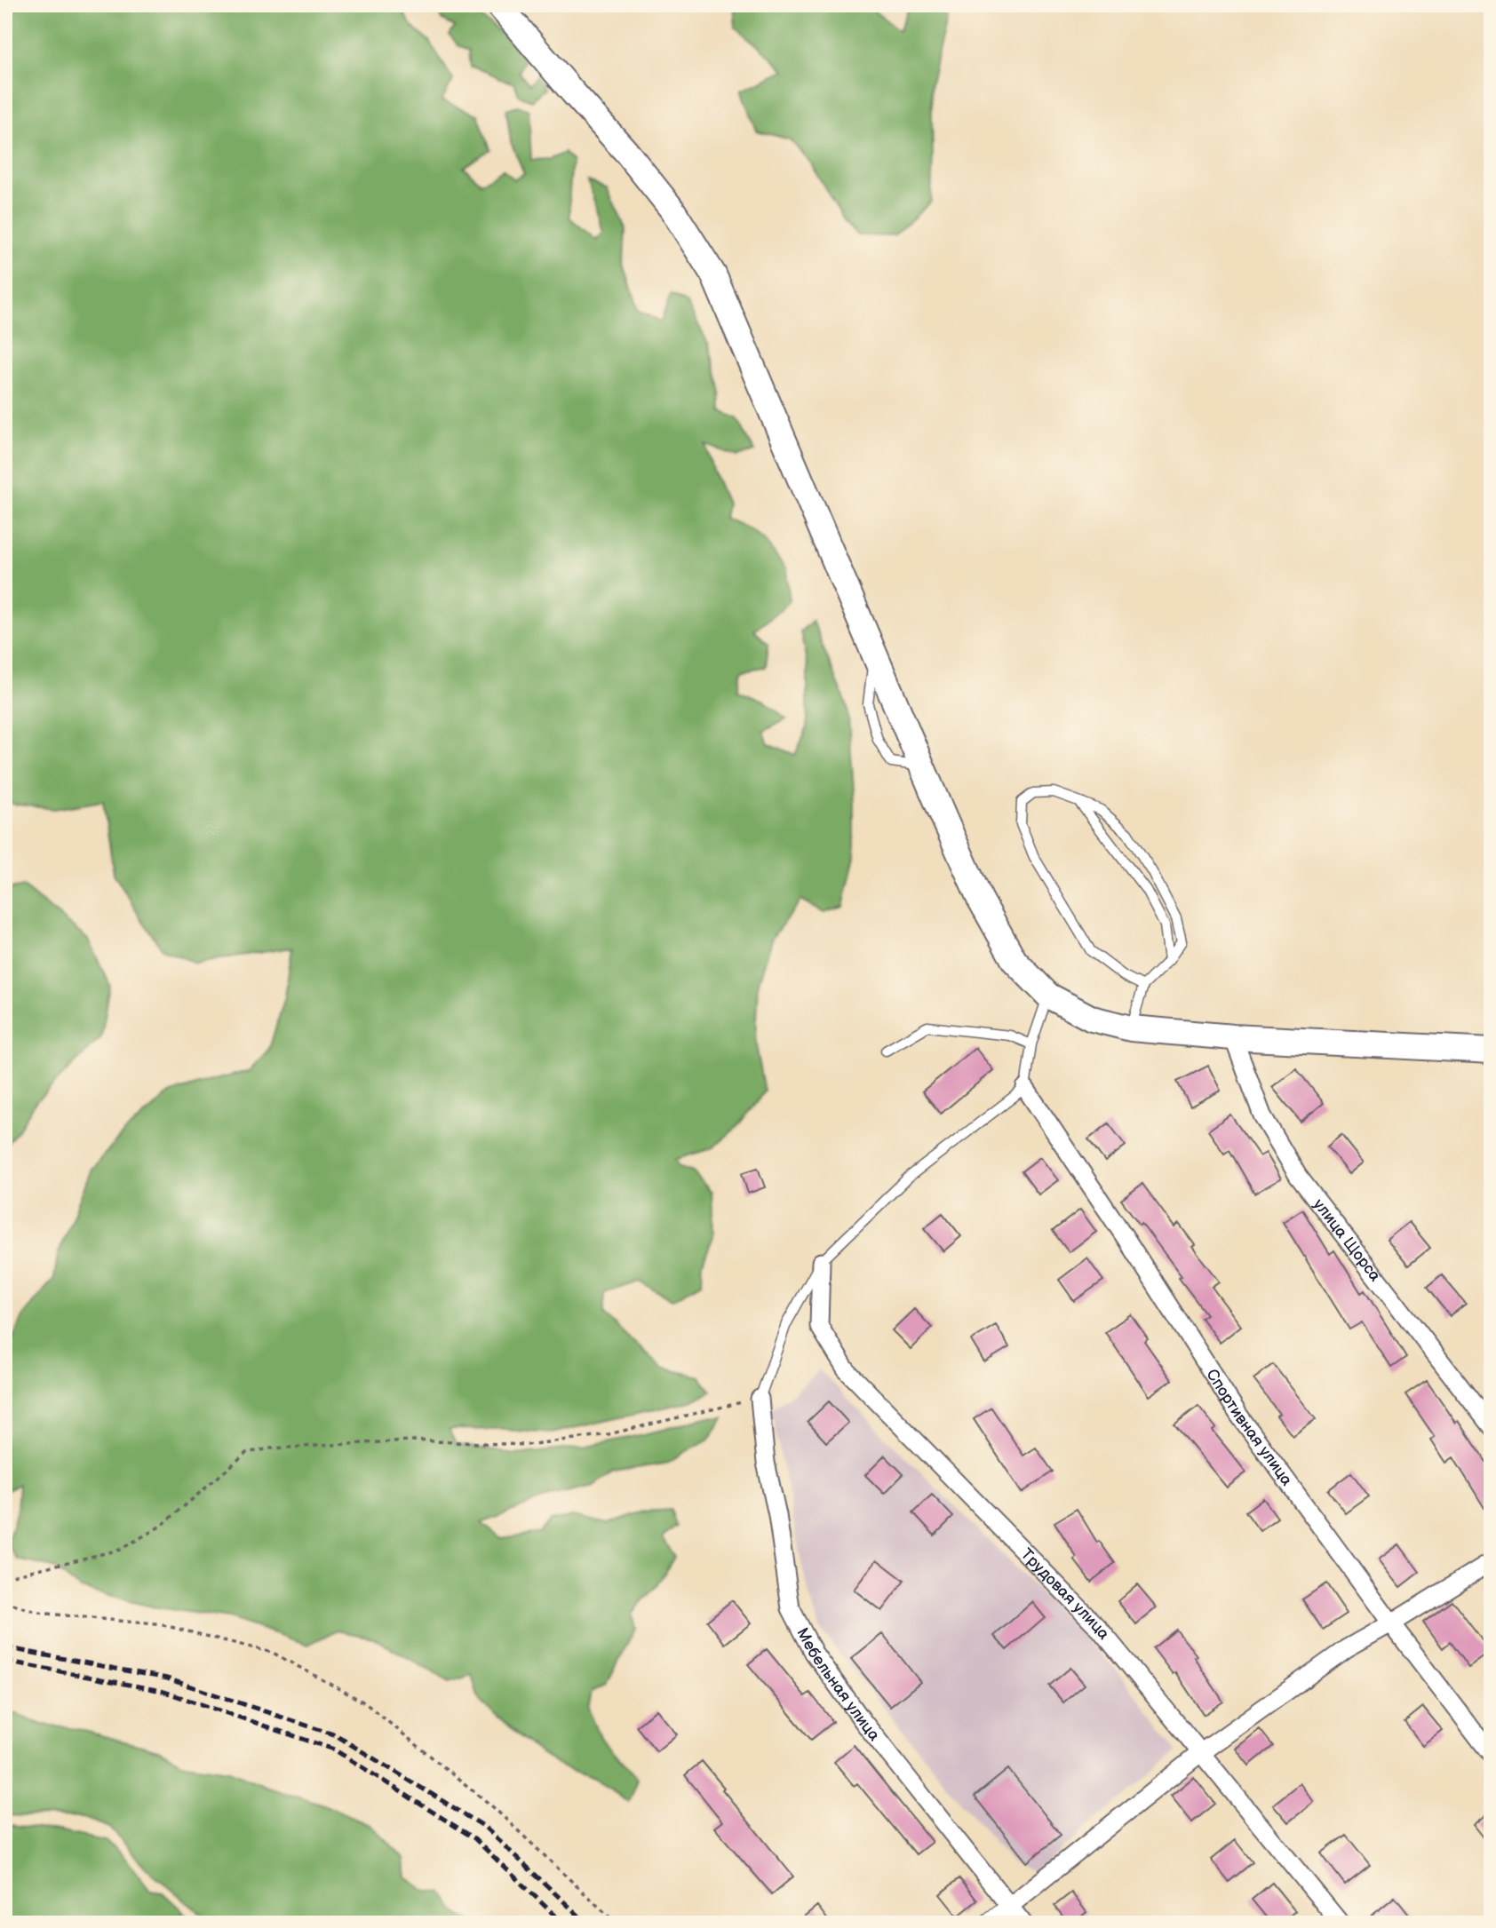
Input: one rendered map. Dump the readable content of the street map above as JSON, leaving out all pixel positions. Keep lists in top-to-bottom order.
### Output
{
  "streets": {
    "street": [
      "улица Щорса",
      "Спортивная улица",
      "Трудовая улица",
      "Мебельная улица"
    ]
  }
}
